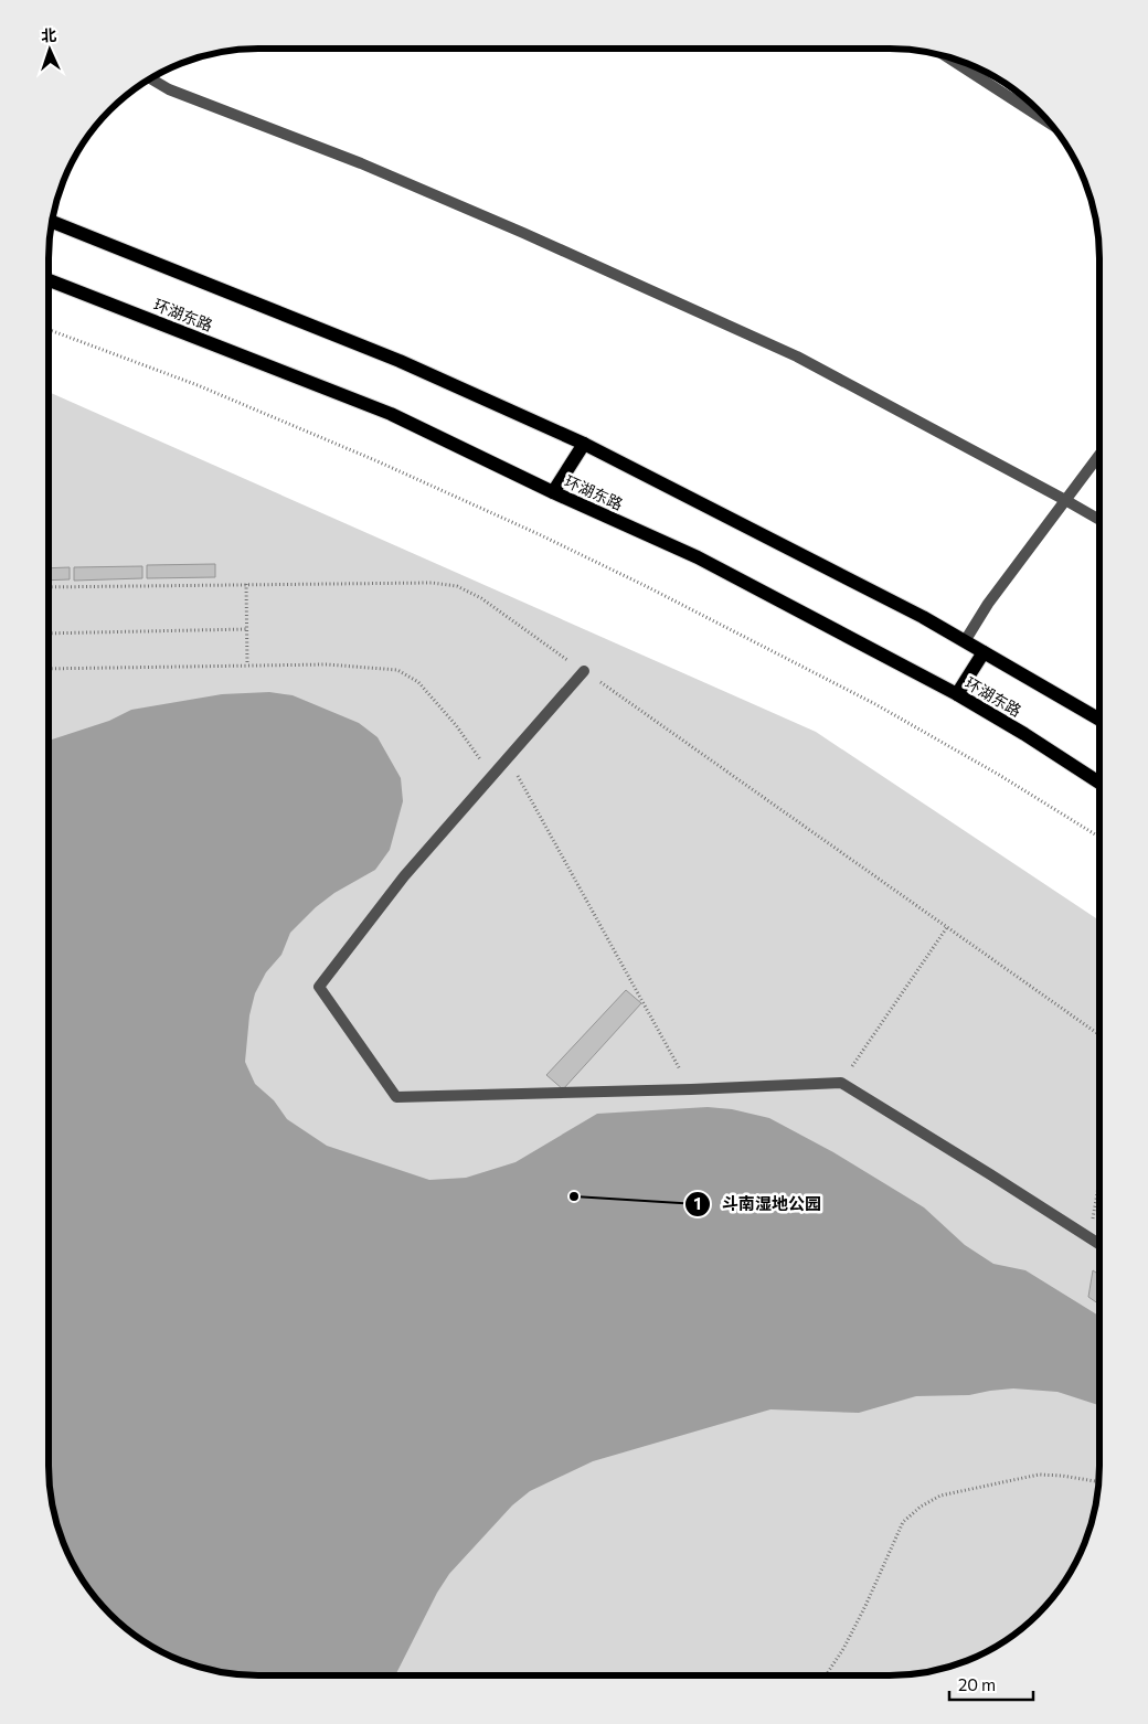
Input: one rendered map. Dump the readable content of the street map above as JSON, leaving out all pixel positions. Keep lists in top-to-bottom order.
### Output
{
  "streets": {
    "main road": ["环湖东路"]
  },
  "places": ["斗南湿地公园"],
  "scale_bar": "20 m",
  "north": "top"
}
